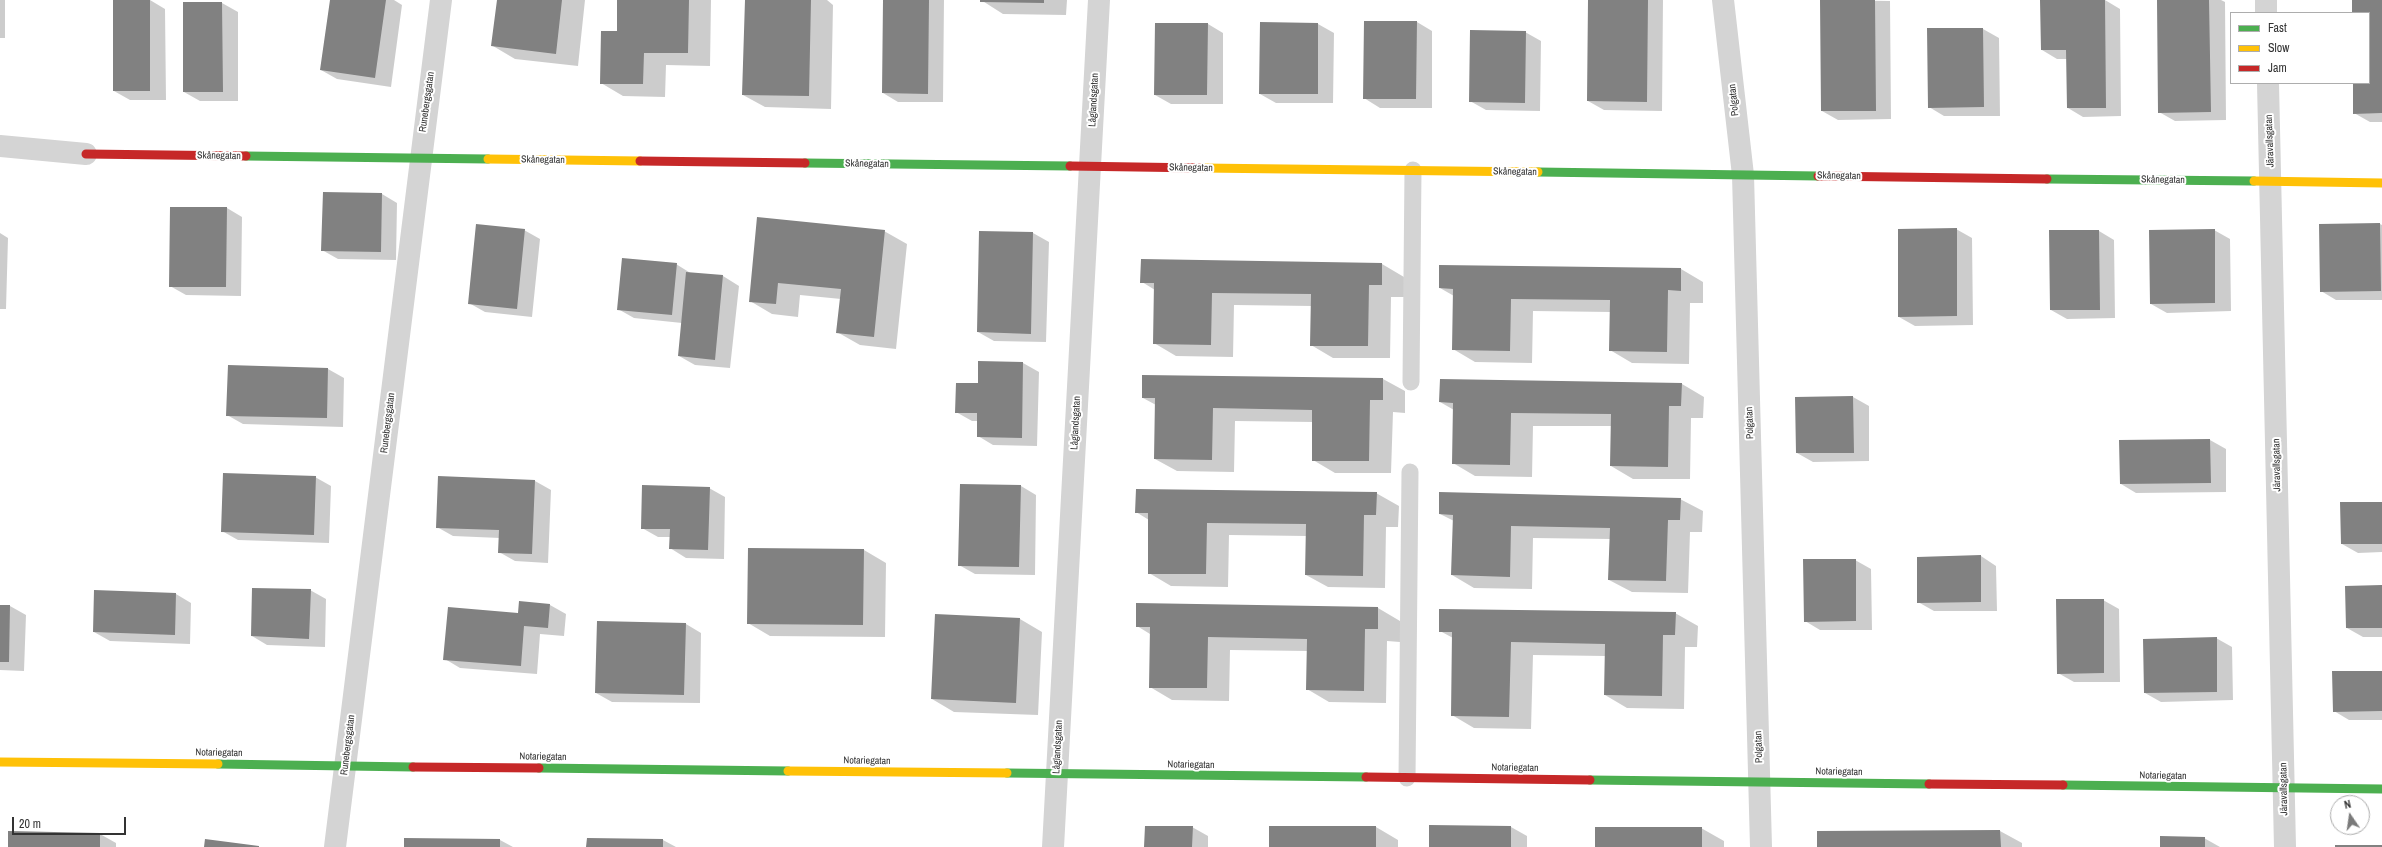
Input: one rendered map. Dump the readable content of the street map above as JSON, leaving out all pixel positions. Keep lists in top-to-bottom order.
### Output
{
  "streets": {
    "street": [
      "Låglandsgatan",
      "Polgatan",
      "Runebergsgatan",
      "Järavallsgatan",
      "Skånegatan",
      "Notariegatan"
    ]
  },
  "crossings": [
    ["Låglandsgatan", "Skånegatan"],
    ["Låglandsgatan", "Notariegatan"],
    ["Polgatan", "Skånegatan"],
    ["Polgatan", "Notariegatan"],
    ["Runebergsgatan", "Skånegatan"],
    ["Runebergsgatan", "Notariegatan"],
    ["Järavallsgatan", "Skånegatan"],
    ["Järavallsgatan", "Notariegatan"]
  ],
  "legend": ["Fast", "Slow", "Jam"],
  "scale_bar": "20 m",
  "north": "top"
}
